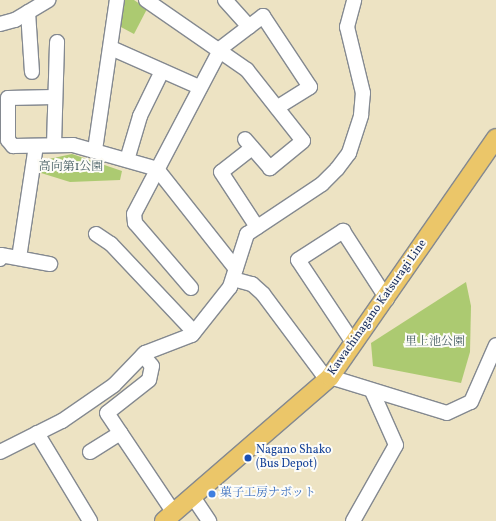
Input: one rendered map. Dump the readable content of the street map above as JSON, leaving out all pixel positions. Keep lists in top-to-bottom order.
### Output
{
  "streets": {
    "main road": ["Kawachinagano Katsuragi Line"]
  },
  "parks": ["高向第1公園", "里上池公園"],
  "places": ["Nagano Shako (Bus Depot)", "菓子工房ナボット"]
}
